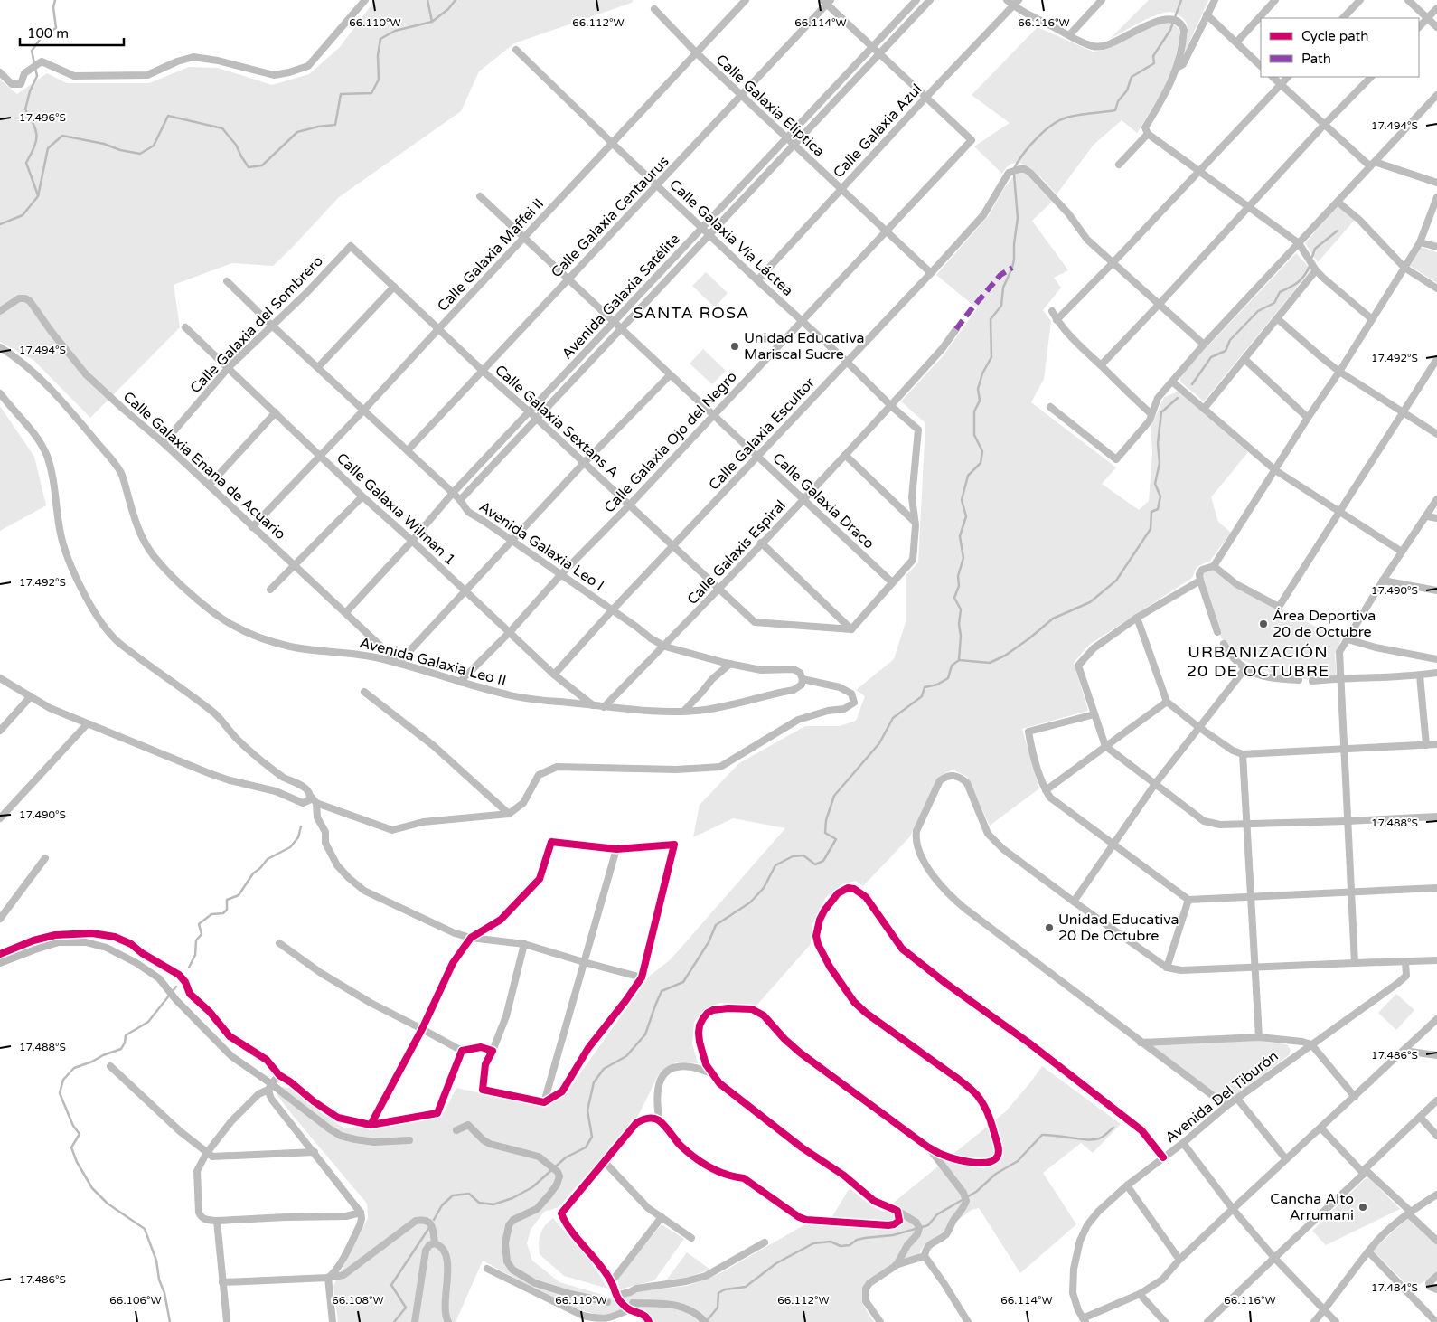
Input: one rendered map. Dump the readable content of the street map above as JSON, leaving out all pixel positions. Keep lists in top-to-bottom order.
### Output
{
  "streets": {
    "street": [
      "Calle Galaxia Elíptica",
      "Calle Galaxia Azul",
      "Calle Galaxia Centaurus",
      "Calle Galaxia Vía Láctea",
      "Calle Galaxia Maffei II",
      "Avenida Galaxia Satélite",
      "Calle Galaxia del Sombrero",
      "Calle Galaxia Sextans A",
      "Calle Galaxia Escultor",
      "Calle Galaxia Ojo del Negro",
      "Calle Galaxia Enana de Acuario",
      "Calle Galaxia Draco",
      "Calle Galaxia Wilman 1",
      "Avenida Galaxia Leo I",
      "Calle Galaxis Espiral",
      "Avenida Galaxia Leo II",
      "Avenida Del Tiburón"
    ]
  },
  "crossings": [
    ["Calle Galaxia Elíptica", "Calle Galaxia Azul"],
    ["Calle Galaxia Elíptica", "Calle Galaxia Centaurus"],
    ["Calle Galaxia Elíptica", "Calle Galaxia Maffei II"],
    ["Calle Galaxia Elíptica", "Avenida Galaxia Satélite"],
    ["Calle Galaxia Elíptica", "Calle Galaxia Escultor"],
    ["Calle Galaxia Elíptica", "Calle Galaxia Ojo del Negro"],
    ["Calle Galaxia Azul", "Calle Galaxia Vía Láctea"],
    ["Calle Galaxia Azul", "Calle Galaxia Ojo del Negro"],
    ["Calle Galaxia Centaurus", "Calle Galaxia Vía Láctea"],
    ["Calle Galaxia Centaurus", "Calle Galaxia Sextans A"],
    ["Calle Galaxia Centaurus", "Calle Galaxia Draco"],
    ["Calle Galaxia Centaurus", "Avenida Galaxia Leo I"],
    ["Calle Galaxia Vía Láctea", "Calle Galaxia Maffei II"],
    ["Calle Galaxia Vía Láctea", "Avenida Galaxia Satélite"],
    ["Calle Galaxia Vía Láctea", "Calle Galaxia Escultor"],
    ["Calle Galaxia Vía Láctea", "Calle Galaxia Ojo del Negro"],
    ["Calle Galaxia Vía Láctea", "Calle Galaxis Espiral"],
    ["Calle Galaxia Maffei II", "Calle Galaxia Sextans A"],
    ["Calle Galaxia Maffei II", "Calle Galaxia Enana de Acuario"],
    ["Calle Galaxia Maffei II", "Calle Galaxia Draco"],
    ["Calle Galaxia Maffei II", "Calle Galaxia Wilman 1"],
    ["Calle Galaxia Maffei II", "Avenida Galaxia Leo I"],
    ["Avenida Galaxia Satélite", "Calle Galaxia Sextans A"],
    ["Avenida Galaxia Satélite", "Calle Galaxia Enana de Acuario"],
    ["Avenida Galaxia Satélite", "Calle Galaxia Draco"],
    ["Avenida Galaxia Satélite", "Calle Galaxia Wilman 1"],
    ["Avenida Galaxia Satélite", "Avenida Galaxia Leo I"],
    ["Calle Galaxia del Sombrero", "Calle Galaxia Sextans A"],
    ["Calle Galaxia del Sombrero", "Calle Galaxia Enana de Acuario"],
    ["Calle Galaxia del Sombrero", "Calle Galaxia Wilman 1"],
    ["Calle Galaxia del Sombrero", "Avenida Galaxia Leo I"],
    ["Calle Galaxia Sextans A", "Calle Galaxia Escultor"],
    ["Calle Galaxia Sextans A", "Calle Galaxia Ojo del Negro"],
    ["Calle Galaxia Sextans A", "Calle Galaxis Espiral"],
    ["Calle Galaxia Escultor", "Calle Galaxia Draco"],
    ["Calle Galaxia Escultor", "Calle Galaxia Wilman 1"],
    ["Calle Galaxia Escultor", "Avenida Galaxia Leo I"],
    ["Calle Galaxia Ojo del Negro", "Calle Galaxia Draco"],
    ["Calle Galaxia Ojo del Negro", "Calle Galaxia Wilman 1"],
    ["Calle Galaxia Ojo del Negro", "Avenida Galaxia Leo I"],
    ["Calle Galaxia Ojo del Negro", "Avenida Galaxia Leo II"],
    ["Calle Galaxia Enana de Acuario", "Avenida Galaxia Leo II"],
    ["Calle Galaxia Draco", "Calle Galaxis Espiral"],
    ["Calle Galaxia Wilman 1", "Avenida Galaxia Leo II"],
    ["Avenida Galaxia Leo I", "Calle Galaxis Espiral"],
    ["Avenida Galaxia Leo I", "Avenida Galaxia Leo II"],
    ["Calle Galaxis Espiral", "Avenida Galaxia Leo II"]
  ],
  "districts": ["SANTA ROSA", "URBANIZACIÓN 20 DE OCTUBRE"],
  "places": [
    "Unidad Educativa Mariscal Sucre",
    "Área Deportiva 20 de Octubre",
    "Unidad Educativa 20 De Octubre",
    "Cancha Alto Arrumani"
  ],
  "legend": ["Cycle path", "Path"],
  "scale_bar": "100 m",
  "coordinates": [
    "66.110°W",
    "66.112°W",
    "66.116°W",
    "66.114°W",
    "17.496°S",
    "17.494°S",
    "17.492°S",
    "17.490°S",
    "17.488°S",
    "17.486°S",
    "17.484°S",
    "66.106°W",
    "66.108°W"
  ]
}
